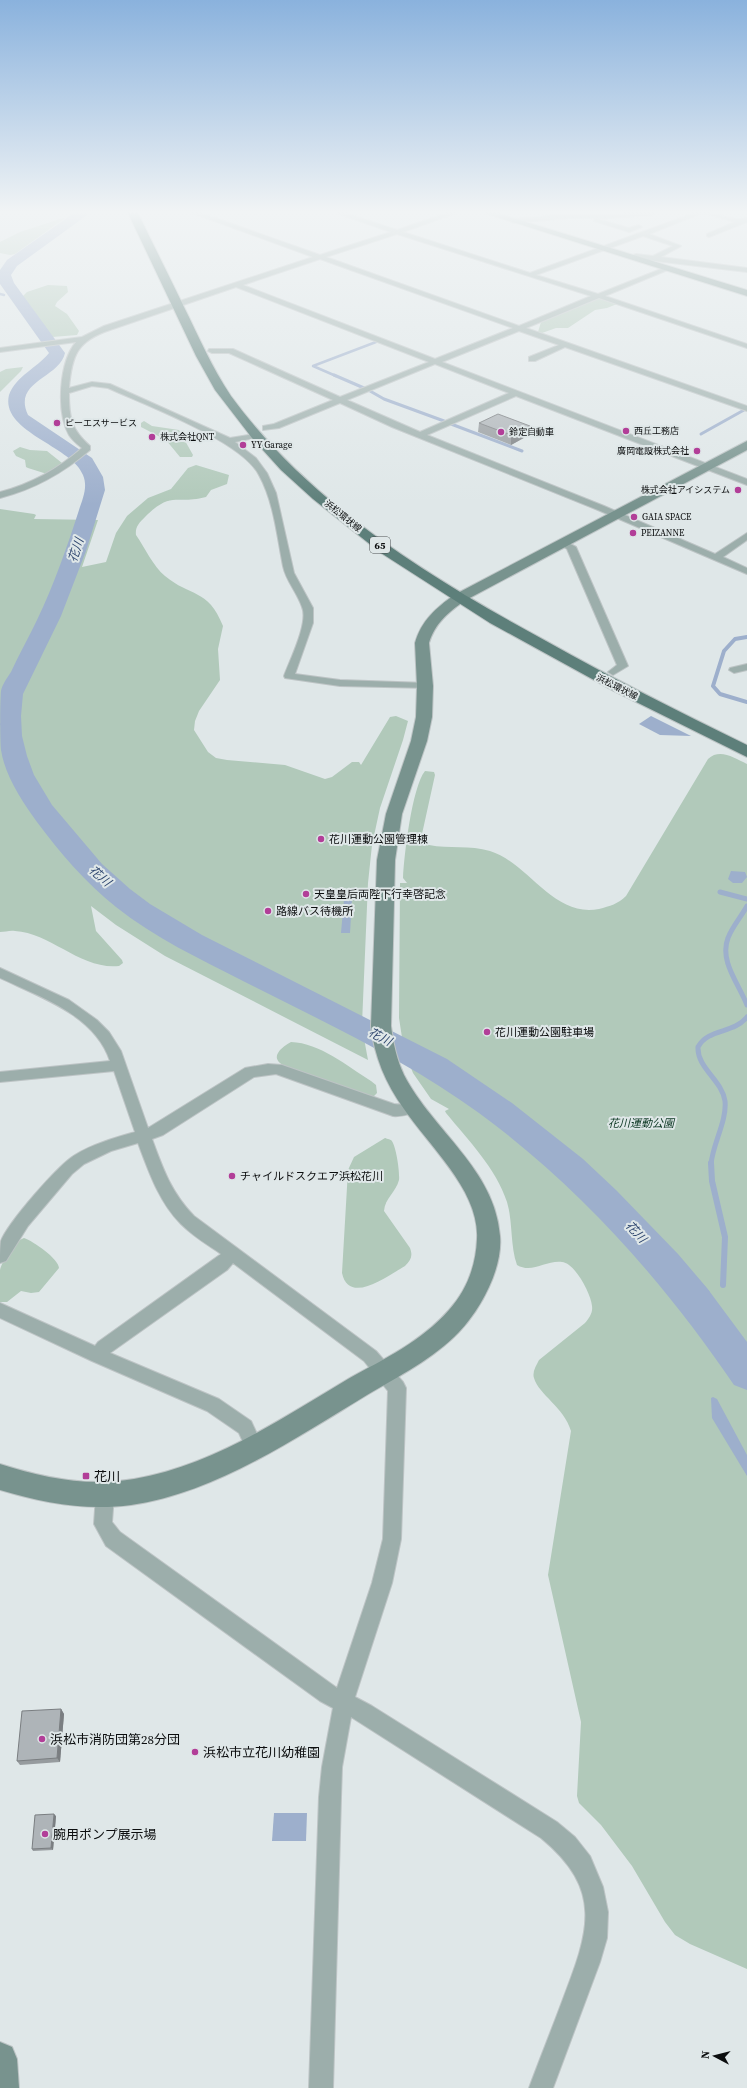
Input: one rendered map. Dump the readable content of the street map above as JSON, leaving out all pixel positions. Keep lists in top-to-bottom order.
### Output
{
  "streets": {
    "main road": ["浜松環状線", "65"]
  },
  "water": ["花川"],
  "parks": ["花川運動公園"],
  "places": {
    "other": [
      "ピーエスサービス",
      "西丘工務店",
      "鈴定自動車",
      "株式会社QNT",
      "YY Garage",
      "廣岡電設株式会社",
      "株式会社アイシステム",
      "GAIA SPACE",
      "PEIZANNE",
      "花川運動公園管理棟",
      "天皇皇后両陛下行幸啓記念",
      "路線バス待機所",
      "花川運動公園駐車場",
      "チャイルドスクエア浜松花川",
      "浜松市消防団第28分団",
      "浜松市立花川幼稚園",
      "腕用ポンプ展示場"
    ],
    "transit": ["花川"]
  },
  "north": "left"
}
